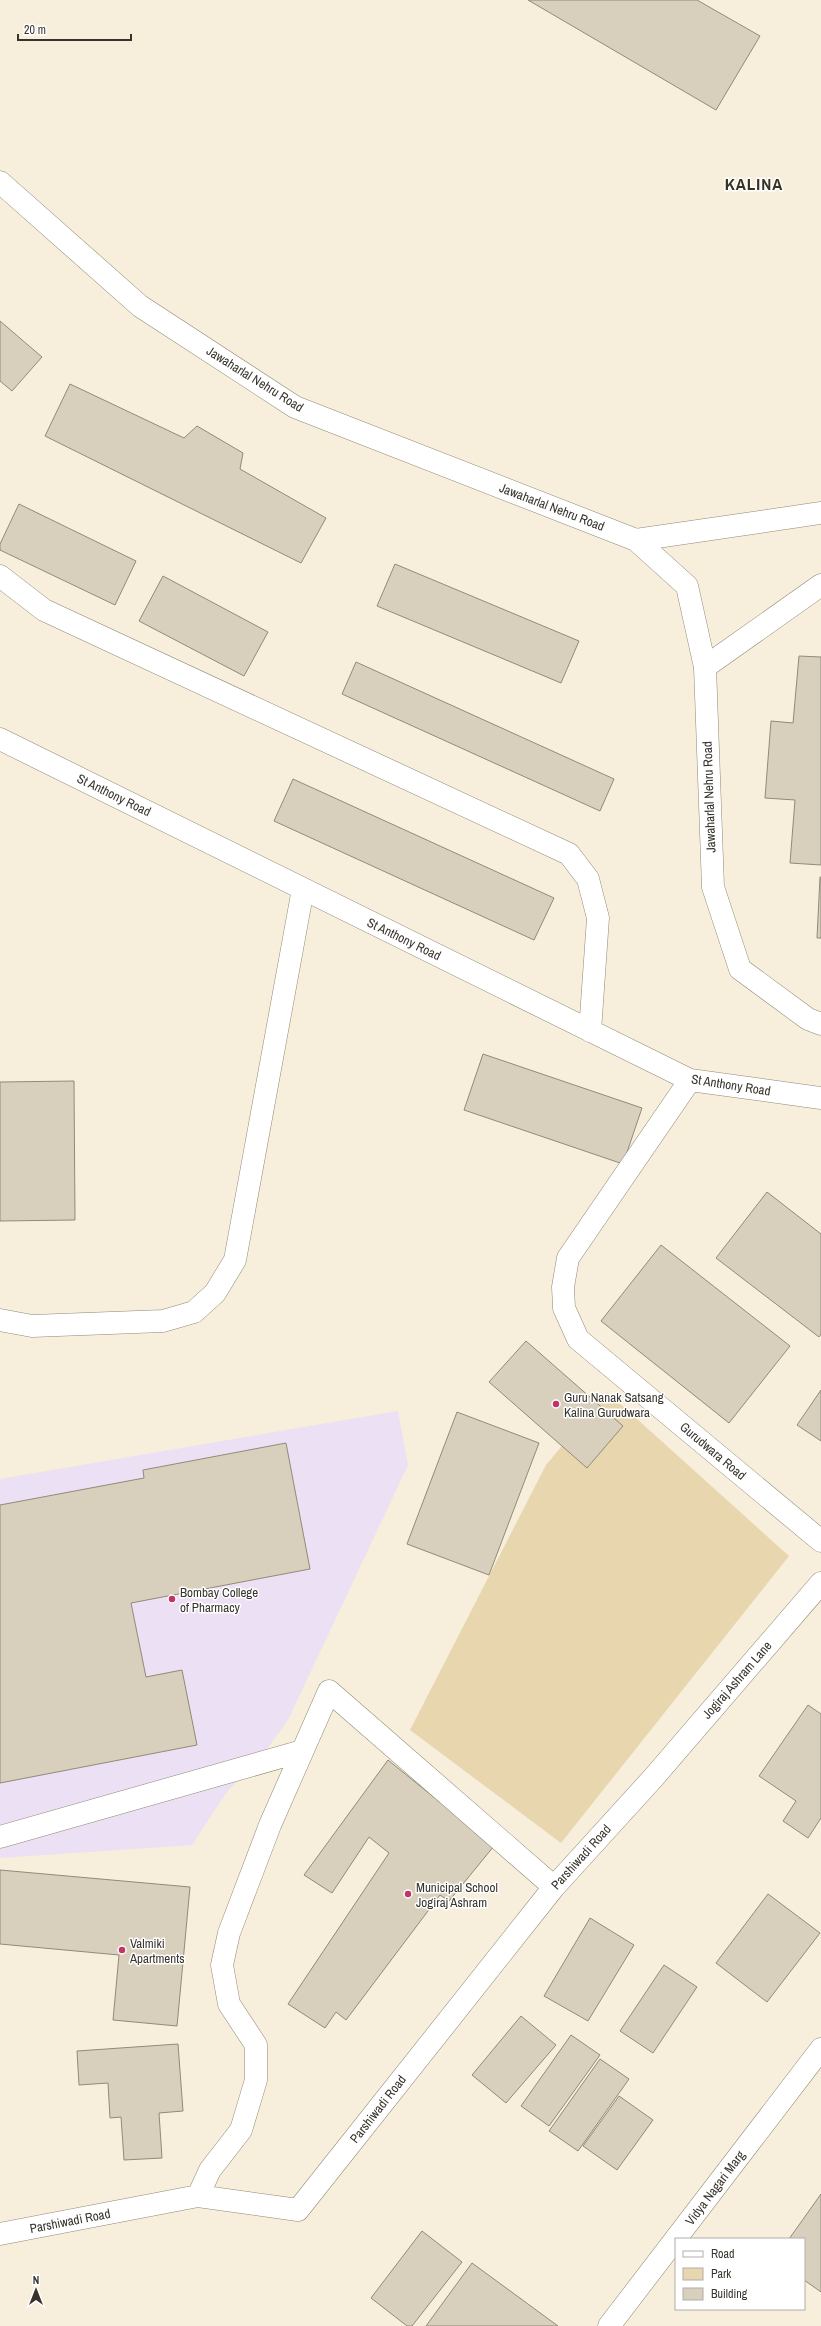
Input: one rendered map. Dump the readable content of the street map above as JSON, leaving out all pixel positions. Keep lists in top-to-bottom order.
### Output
{
  "streets": {
    "street": [
      "Jawaharlal Nehru Road",
      "St Anthony Road",
      "Gurudwara Road",
      "Jogiraj Ashram Lane",
      "Parshiwadi Road",
      "Vidya Nagari Marg"
    ]
  },
  "crossings": [
    ["St Anthony Road", "Gurudwara Road"],
    ["Jogiraj Ashram Lane", "Parshiwadi Road"]
  ],
  "districts": ["KALINA"],
  "places": [
    "Guru Nanak Satsang Kalina Gurudwara",
    "Bombay College of Pharmacy",
    "Municipal School Jogiraj Ashram",
    "Valmiki Apartments"
  ],
  "legend": ["Road", "Park", "Building"],
  "scale_bar": "20 m",
  "north": "top"
}
